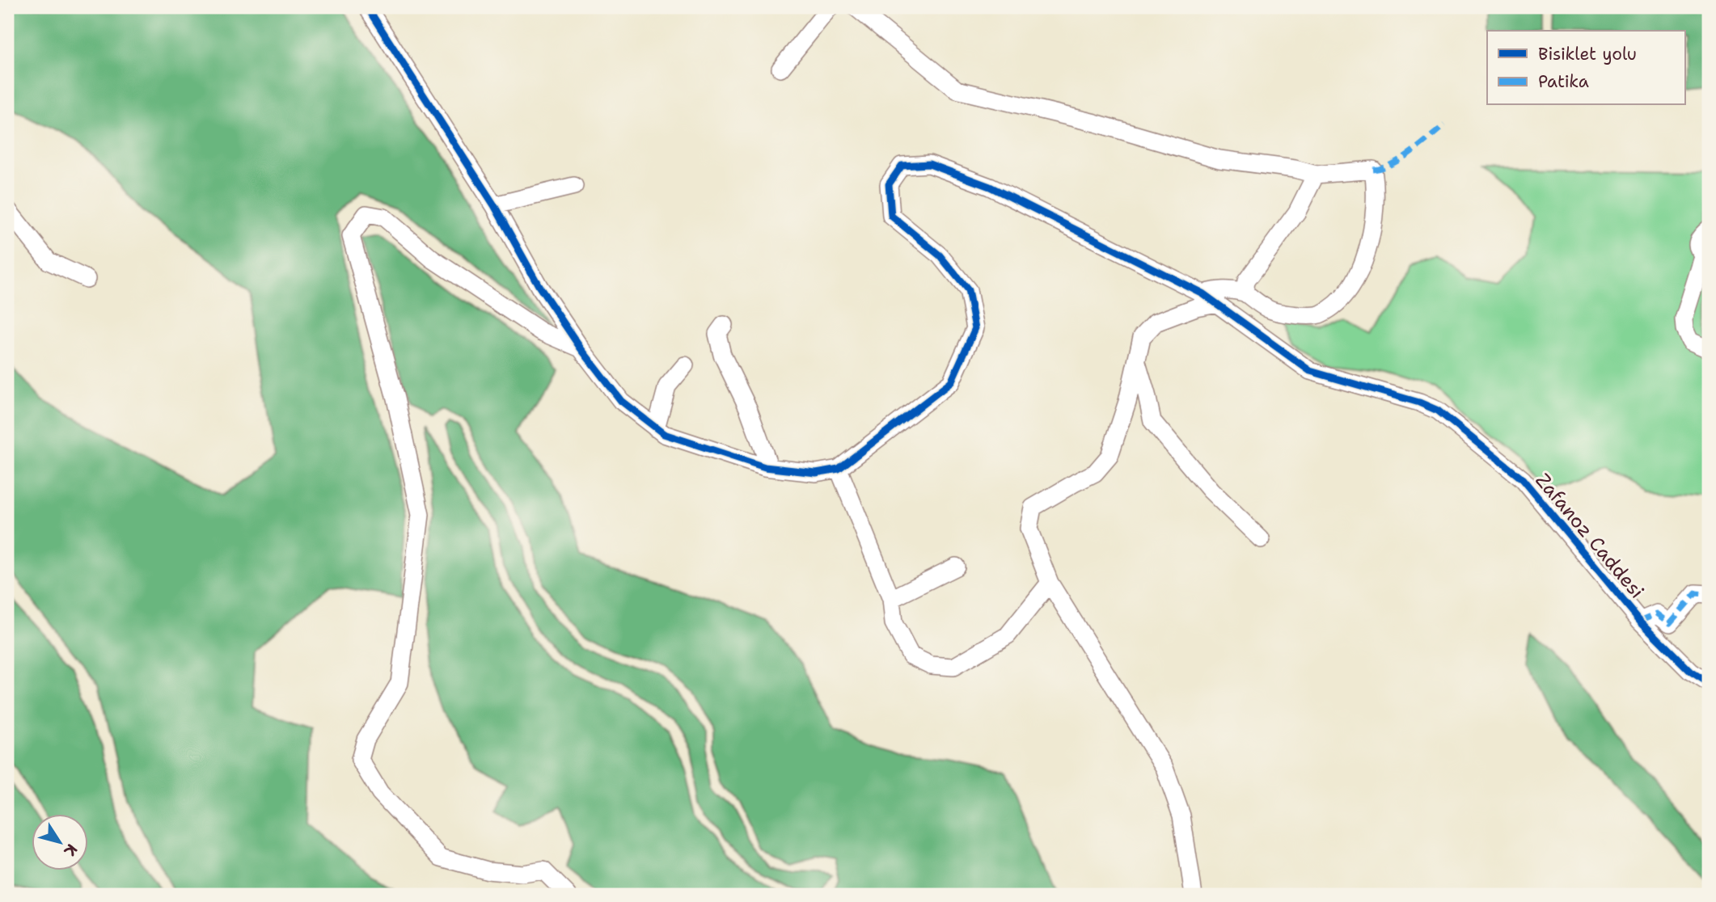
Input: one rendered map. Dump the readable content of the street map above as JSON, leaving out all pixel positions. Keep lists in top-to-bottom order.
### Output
{
  "streets": {
    "street": ["Zafanoz Caddesi"]
  },
  "legend": ["Bisiklet yolu", "Patika"],
  "north": "bottom right"
}
